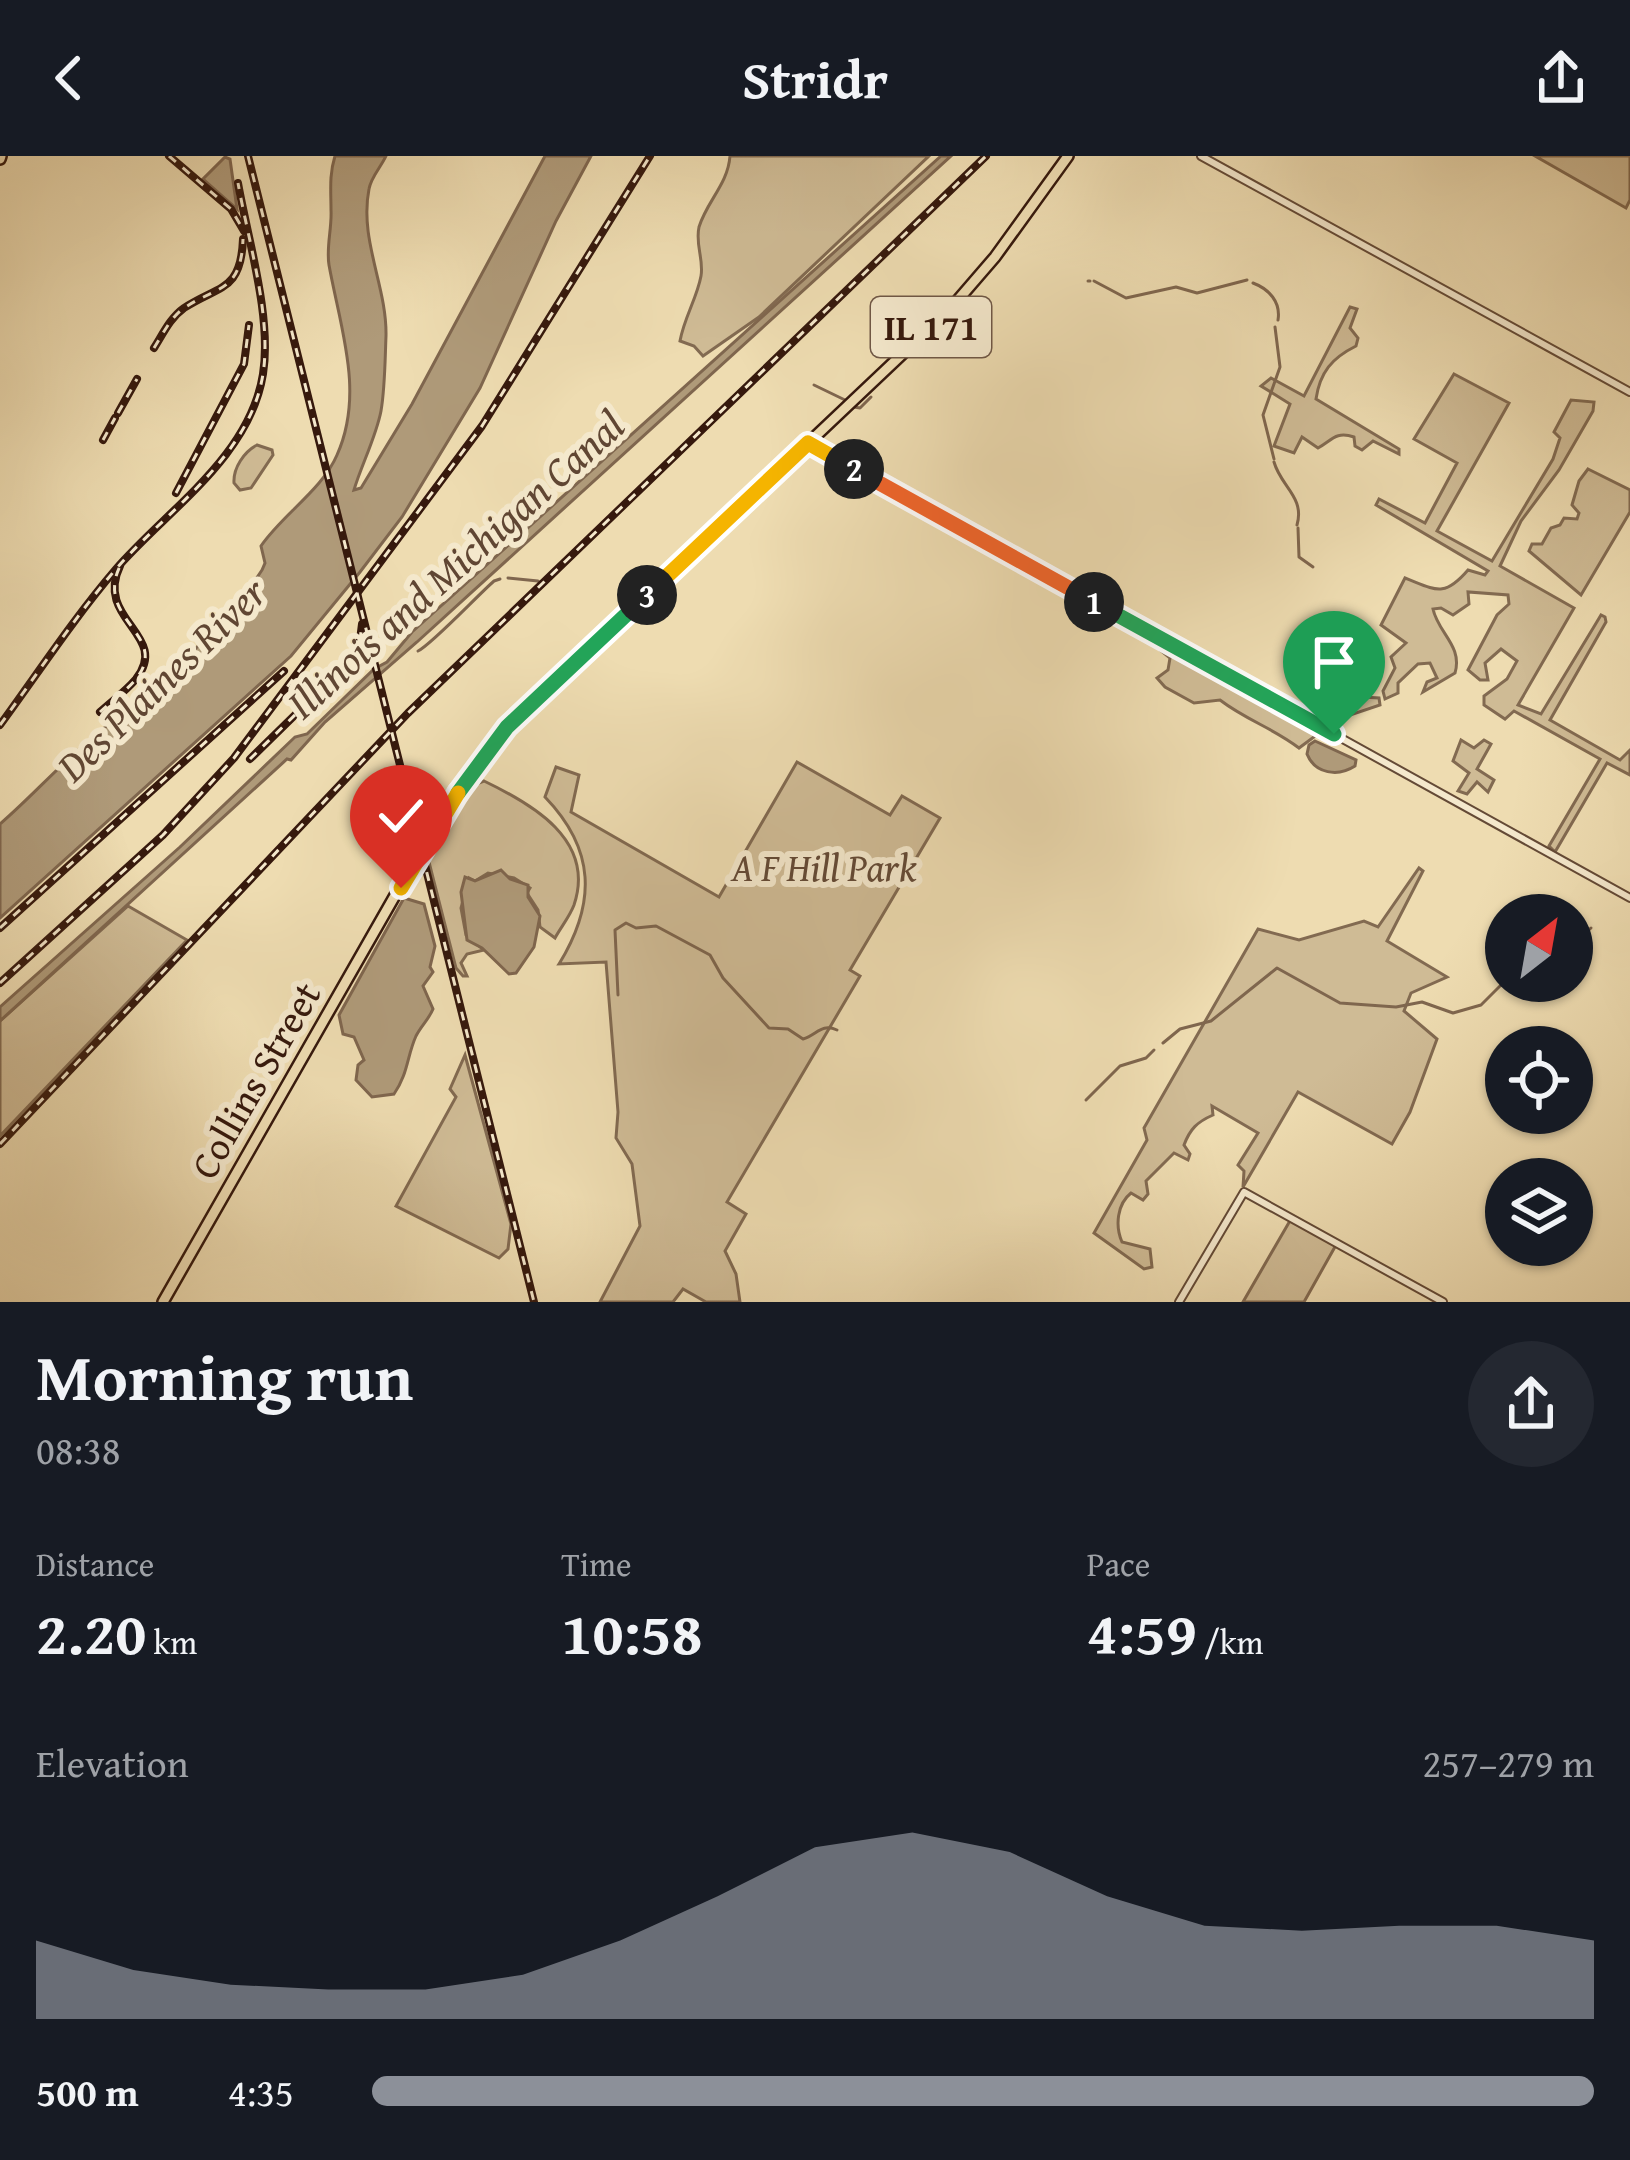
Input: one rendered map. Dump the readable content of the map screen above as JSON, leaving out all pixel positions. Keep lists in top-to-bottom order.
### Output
{
  "streets": {
    "main road": ["IL 171", "Collins Street"]
  },
  "crossings": [
    ["IL 171", "Collins Street"]
  ],
  "water": ["Illinois and Michigan Canal", "Des Plaines River"],
  "parks": ["A F Hill Park"],
  "north": "top right",
  "page": {
    "header": "Stridr",
    "pins": ["2", "3", "1"],
    "heading": ["Morning run", "08:38"],
    "stats": [
      ["Distance", "2.20 km"],
      ["Time", "10:58"],
      ["Pace", "4:59 /km"]
    ],
    "chart": ["Elevation", "257–279 m"],
    "list": [
      {
        "name": "500 m",
        "note": "4:35"
      }
    ]
  }
}
